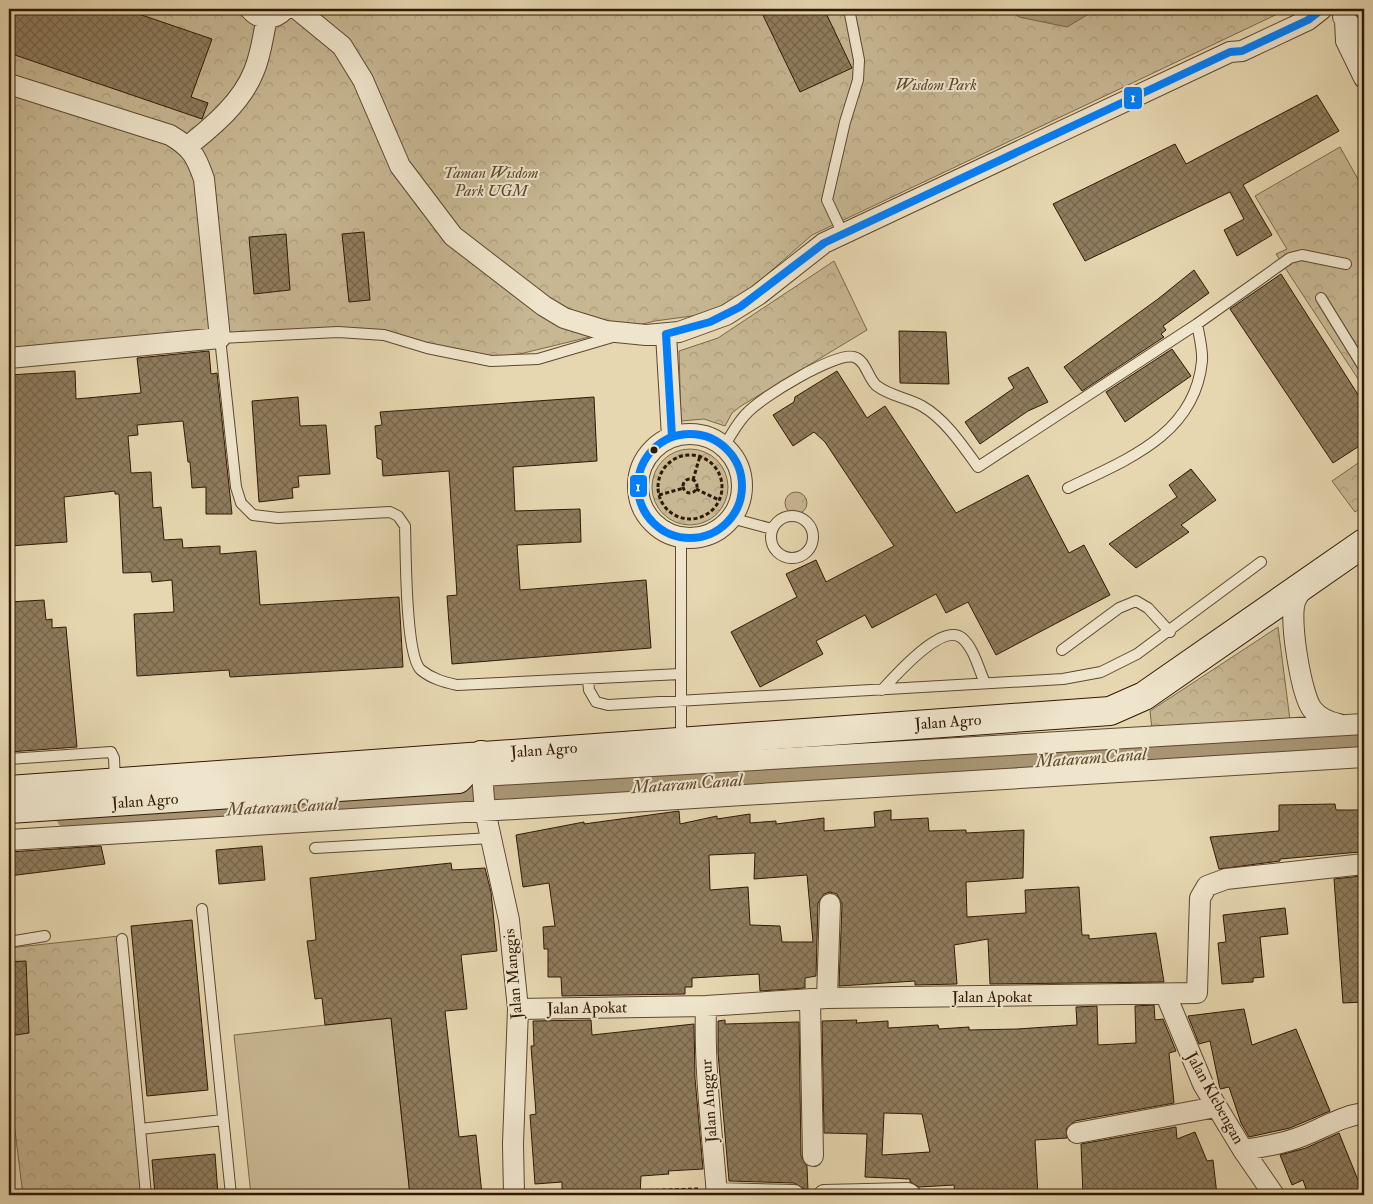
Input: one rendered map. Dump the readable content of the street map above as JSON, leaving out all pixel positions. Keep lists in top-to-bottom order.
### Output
{
  "streets": {
    "main road": ["Jalan Agro"],
    "street": [
      "Jalan Manggis",
      "Jalan Apokat",
      "Jalan Klebengan",
      "Jalan Anggur"
    ]
  },
  "crossings": [
    ["Jalan Agro", "Jalan Manggis"],
    ["Jalan Manggis", "Jalan Apokat"],
    ["Jalan Apokat", "Jalan Klebengan"],
    ["Jalan Apokat", "Jalan Anggur"]
  ],
  "water": ["Mataram Canal"],
  "parks": ["Wisdom Park", "Taman Wisdom Park UGM"],
  "lines": ["transit line 1"]
}
